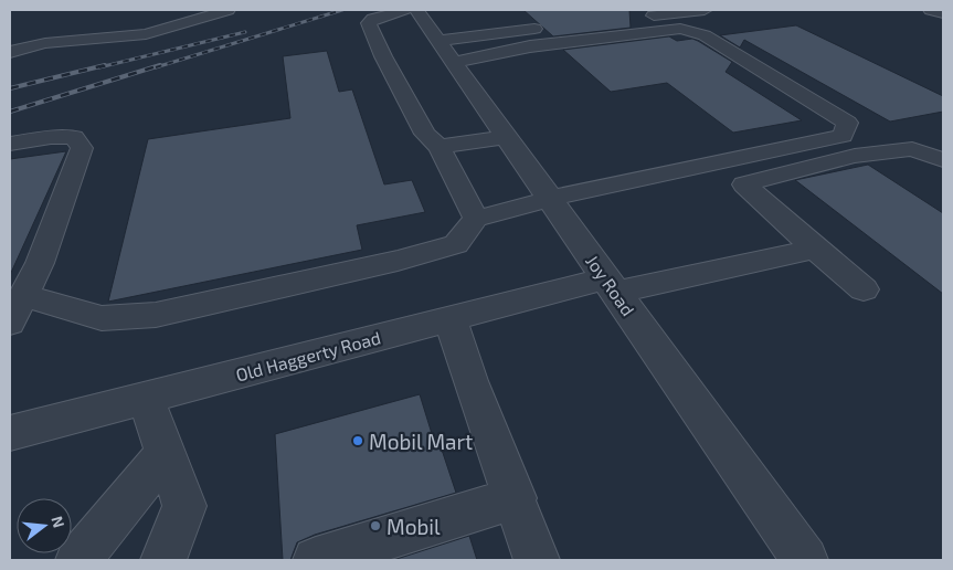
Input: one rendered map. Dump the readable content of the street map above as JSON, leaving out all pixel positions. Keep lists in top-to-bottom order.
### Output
{
  "streets": {
    "street": ["Joy Road", "Old Haggerty Road"]
  },
  "crossings": [
    ["Joy Road", "Old Haggerty Road"]
  ],
  "places": ["Mobil Mart", "Mobil"],
  "north": "right"
}
